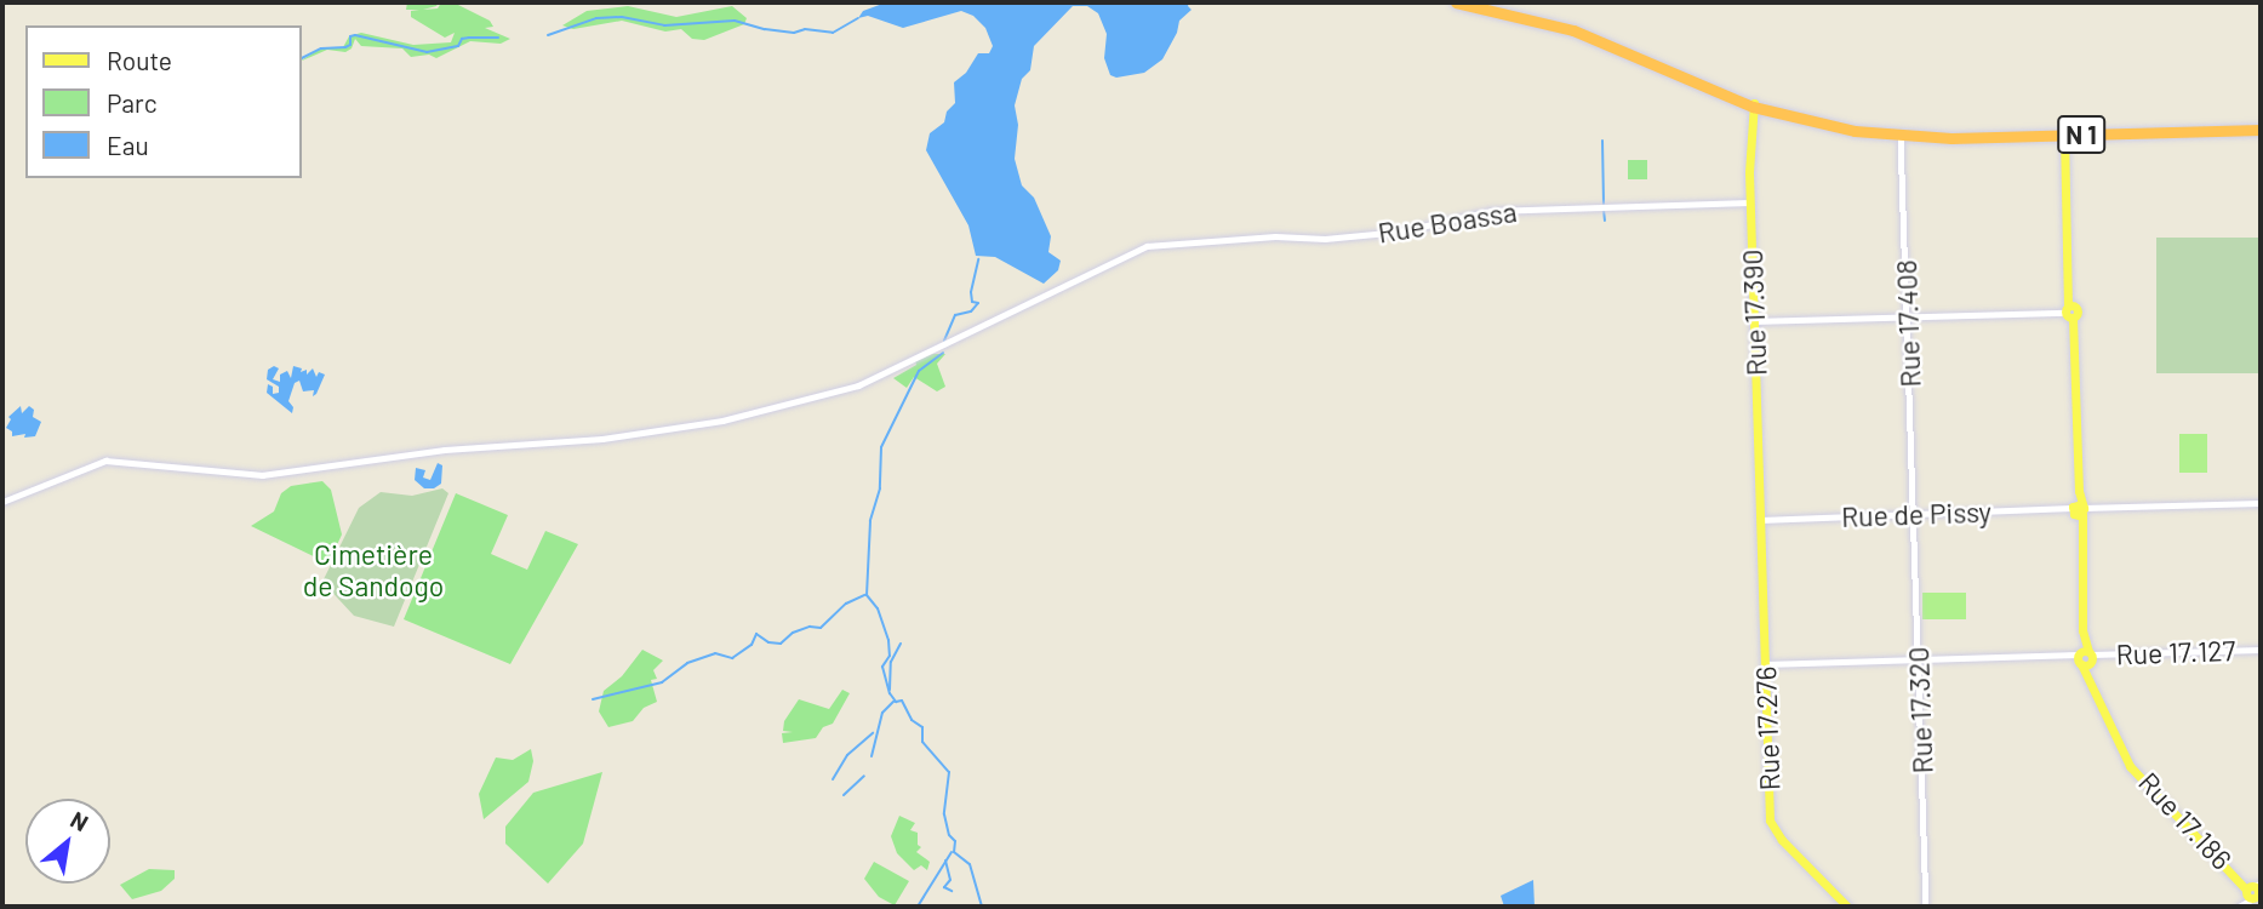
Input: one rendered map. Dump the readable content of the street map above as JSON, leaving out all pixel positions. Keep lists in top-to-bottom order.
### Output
{
  "streets": {
    "highway": ["N 1"],
    "main road": ["Rue 17.390", "Rue 17.276", "Rue 17.186"],
    "street": [
      "Rue Boassa",
      "Rue 17.408",
      "Rue de Pissy",
      "Rue 17.127",
      "Rue 17.320"
    ]
  },
  "crossings": [
    ["N 1", "Rue 17.390"],
    ["N 1", "Rue 17.408"],
    ["Rue Boassa", "Rue 17.390"],
    ["Rue 17.390", "Rue de Pissy"],
    ["Rue 17.390", "Rue 17.276"],
    ["Rue 17.408", "Rue de Pissy"],
    ["Rue 17.408", "Rue 17.320"],
    ["Rue de Pissy", "Rue 17.320"],
    ["Rue de Pissy", "Rue 17.276"],
    ["Rue 17.127", "Rue 17.320"],
    ["Rue 17.127", "Rue 17.276"],
    ["Rue 17.127", "Rue 17.186"]
  ],
  "parks": ["Cimetière de Sandogo"],
  "legend": ["Route", "Parc", "Eau"],
  "north": "top right"
}
